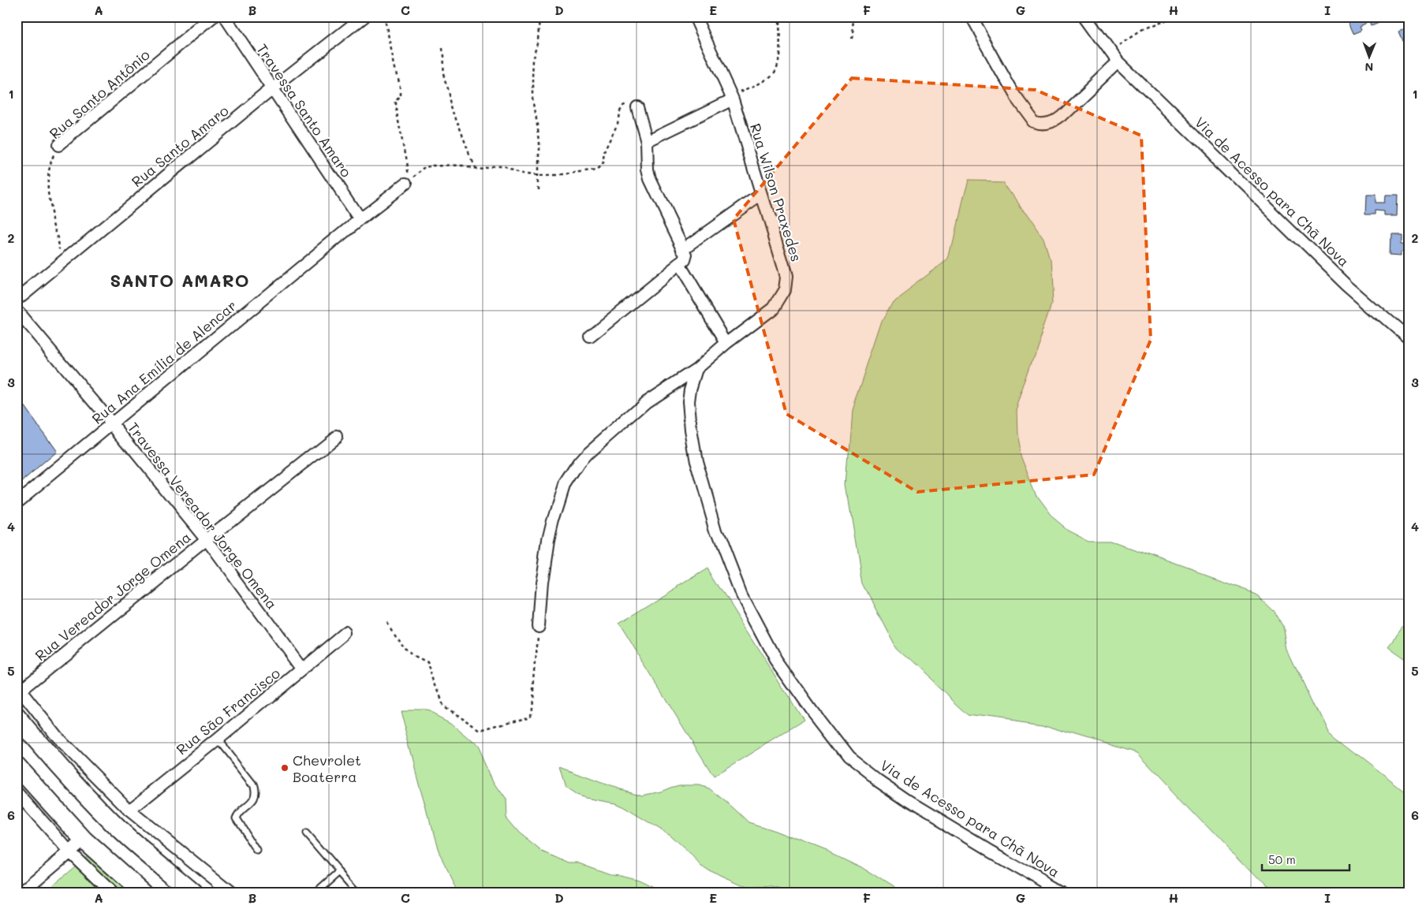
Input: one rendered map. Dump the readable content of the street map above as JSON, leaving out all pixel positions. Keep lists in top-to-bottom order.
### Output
{
  "streets": {
    "street": [
      "Rua Santo Antônio",
      "Travessa Santo Amaro",
      "Rua Santo Amaro",
      "Via de Acesso para Chã Nova",
      "Rua Wilson Praxedes",
      "Rua Ana Emília de Alencar",
      "Travessa Vereador Jorge Omena",
      "Rua Vereador Jorge Omena",
      "Rua São Francisco"
    ]
  },
  "crossings": [
    ["Rua Santo Antônio", "Rua Santo Amaro"],
    ["Travessa Santo Amaro", "Rua Santo Amaro"],
    ["Travessa Santo Amaro", "Rua Ana Emília de Alencar"],
    ["Via de Acesso para Chã Nova", "Rua Wilson Praxedes"],
    ["Rua Ana Emília de Alencar", "Travessa Vereador Jorge Omena"],
    ["Travessa Vereador Jorge Omena", "Rua Vereador Jorge Omena"],
    ["Travessa Vereador Jorge Omena", "Rua São Francisco"]
  ],
  "districts": ["SANTO AMARO"],
  "places": ["Chevrolet Boaterra"],
  "scale_bar": "50 m",
  "north": "bottom",
  "grid": {
    "columns": [
      "A",
      "B",
      "C",
      "D",
      "E",
      "F",
      "G",
      "H",
      "I"
    ],
    "rows": [
      "1",
      "2",
      "3",
      "4",
      "5",
      "6"
    ]
  }
}
